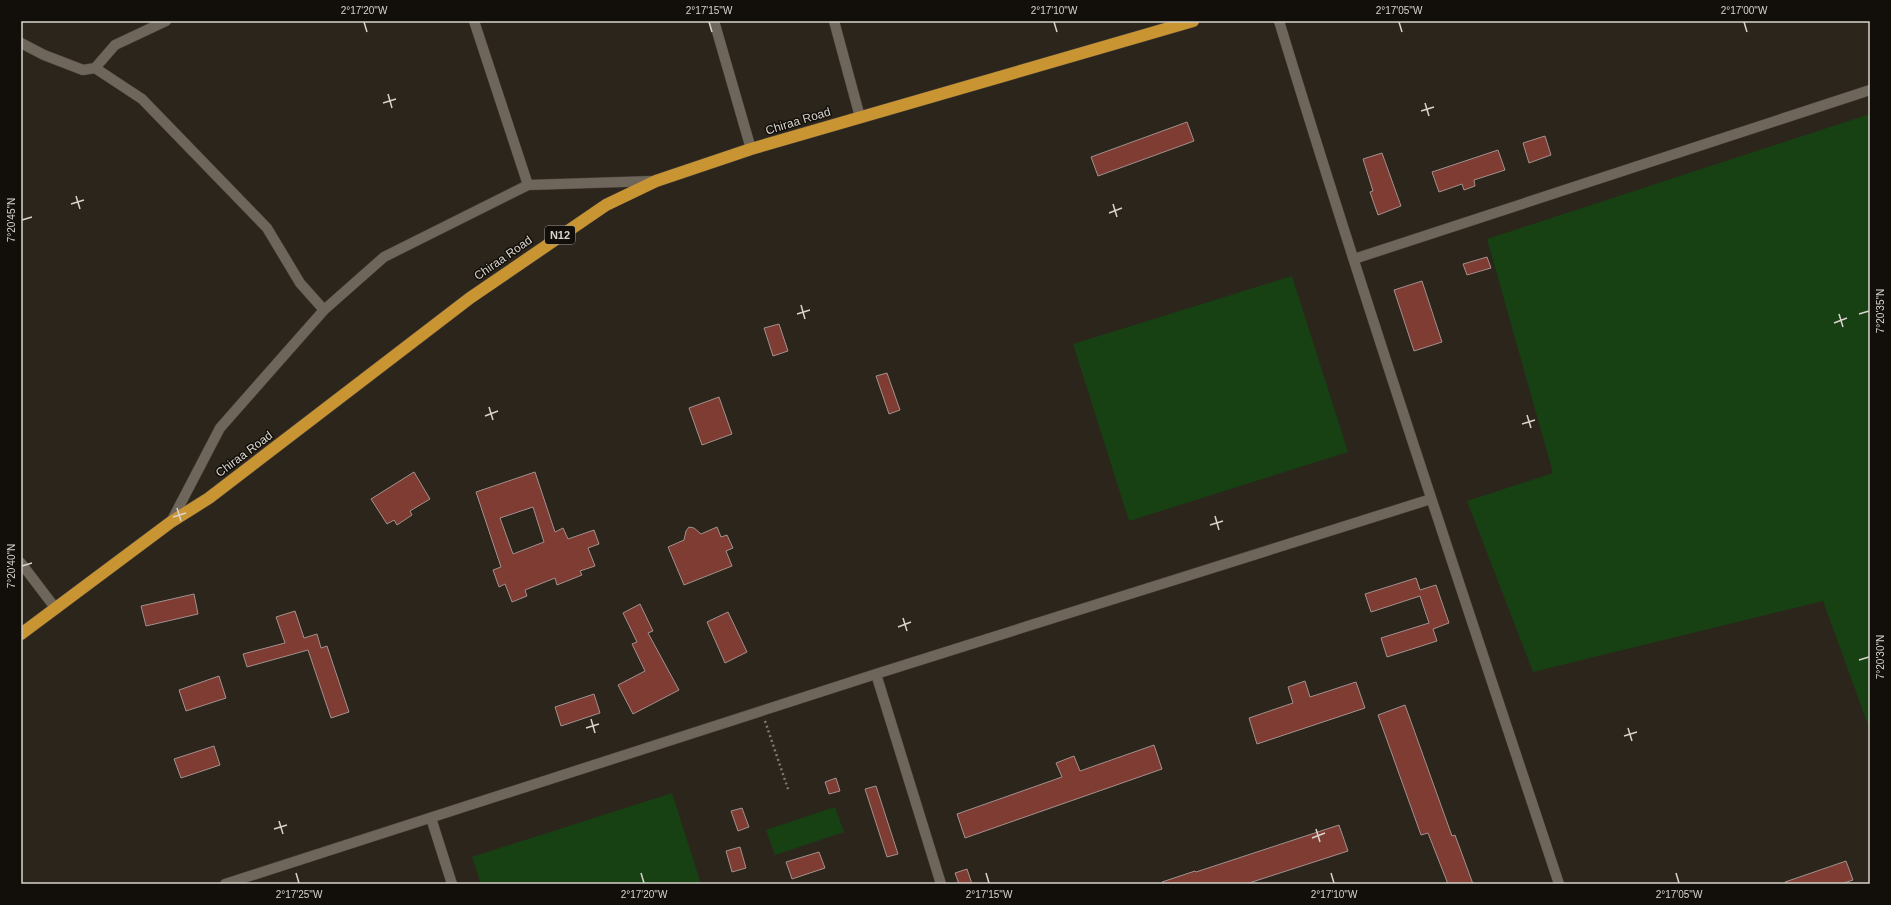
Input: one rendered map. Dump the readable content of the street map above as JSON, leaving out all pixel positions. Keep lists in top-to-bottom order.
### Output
{
  "streets": {
    "highway": ["Chiraa Road", "N12"]
  },
  "coordinates": [
    "2°17'20\"W",
    "2°17'15\"W",
    "2°17'10\"W",
    "2°17'05\"W",
    "2°17'00\"W",
    "7°20'45\"N",
    "7°20'35\"N",
    "7°20'40\"N",
    "7°20'30\"N",
    "2°17'25\"W"
  ]
}
